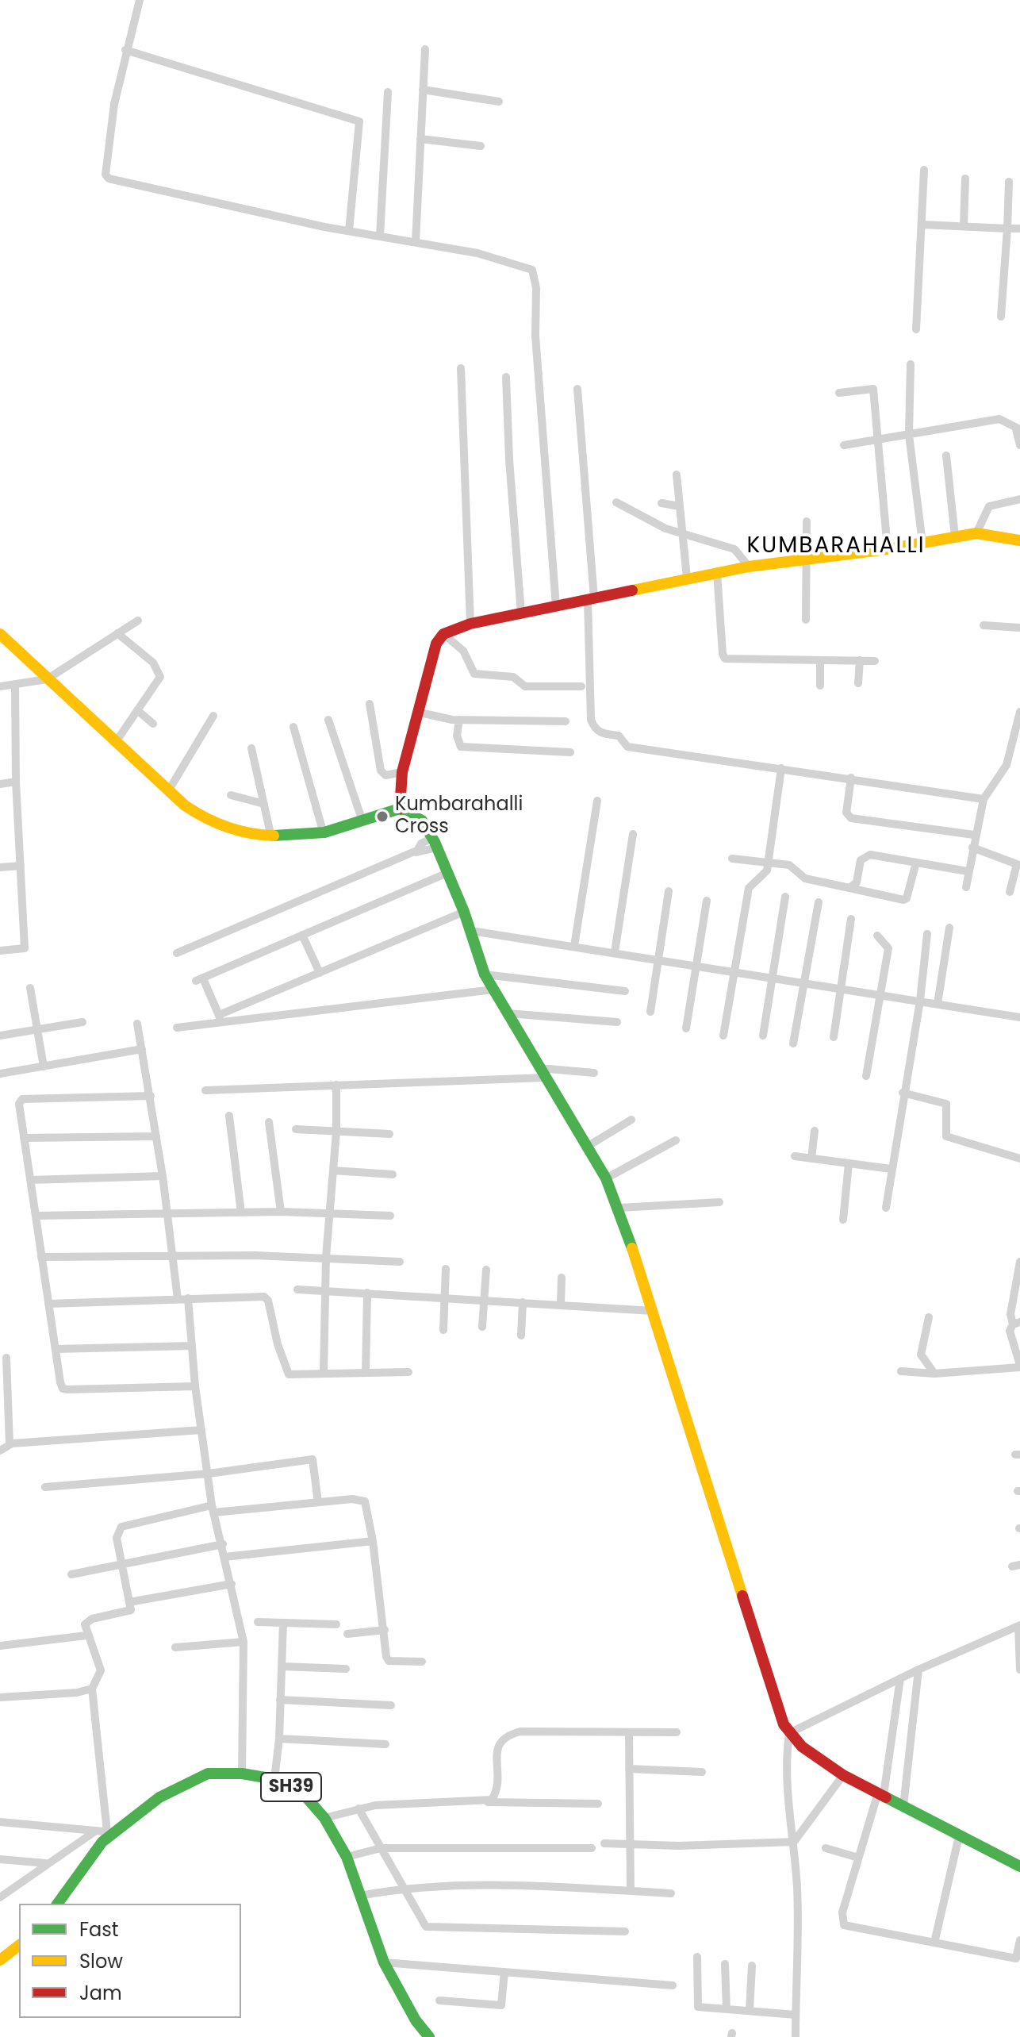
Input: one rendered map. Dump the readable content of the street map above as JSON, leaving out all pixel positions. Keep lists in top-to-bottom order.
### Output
{
  "streets": {
    "street": ["SH39"]
  },
  "districts": ["KUMBARAHALLI"],
  "places": ["Kumbarahalli Cross"],
  "legend": ["Fast", "Slow", "Jam"]
}
